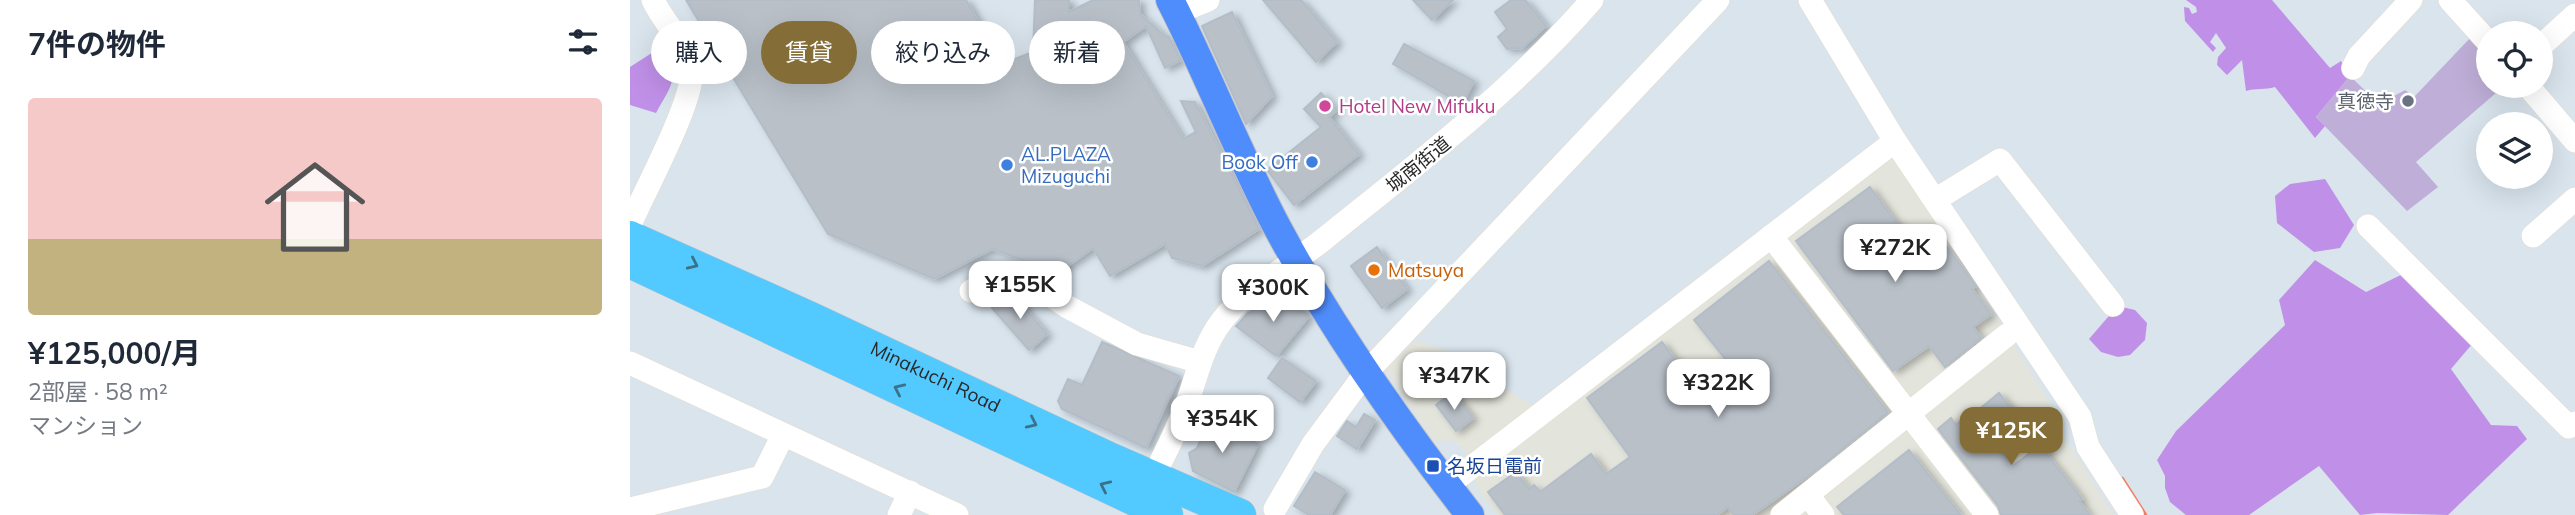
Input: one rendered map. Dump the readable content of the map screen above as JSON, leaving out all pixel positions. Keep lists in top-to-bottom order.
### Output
{
  "streets": {
    "highway": ["Minakuchi Road"],
    "street": ["城南街道"]
  },
  "crossings": [
    ["城南街道", "Minakuchi Road"]
  ],
  "places": {
    "other": [
      "真徳寺",
      "Hotel New Mifuku",
      "Book Off",
      "AL.PLAZA Mizuguchi",
      "Matsuya"
    ],
    "transit": ["名坂日電前"]
  },
  "page": {
    "heading": "7件の物件",
    "chip": [
      "購入",
      "賃貸",
      "絞り込み",
      "新着"
    ],
    "list": [
      {
        "name": "¥125,000/月",
        "note": "2部屋 · 58 m² · マンション"
      }
    ],
    "price": [
      "¥272K",
      "¥155K",
      "¥300K",
      "¥347K",
      "¥322K",
      "¥354K",
      "¥125K"
    ]
  }
}
